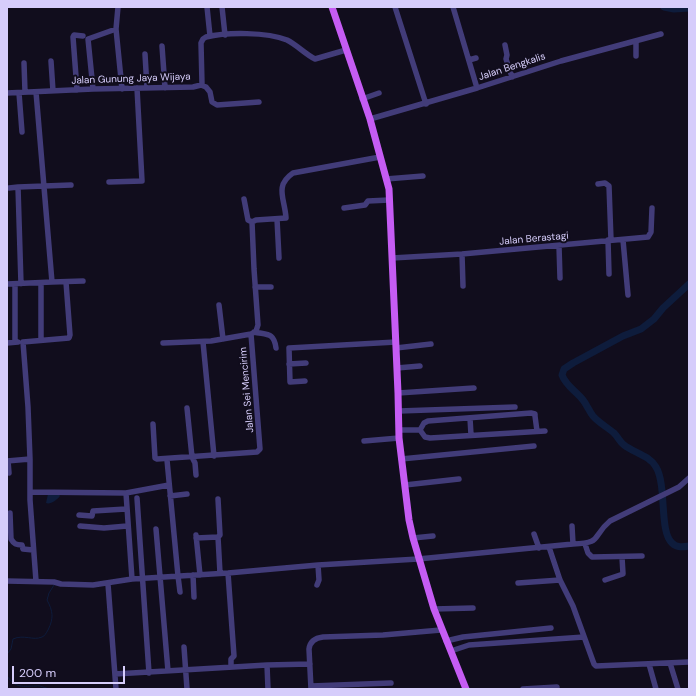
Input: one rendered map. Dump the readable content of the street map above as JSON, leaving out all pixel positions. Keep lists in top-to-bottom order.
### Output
{
  "streets": {
    "street": [
      "Jalan Bengkalis",
      "Jalan Gunung Jaya Wijaya",
      "Jalan Berastagi",
      "Jalan Sei Mencirim"
    ]
  },
  "scale_bar": "200 m"
}
